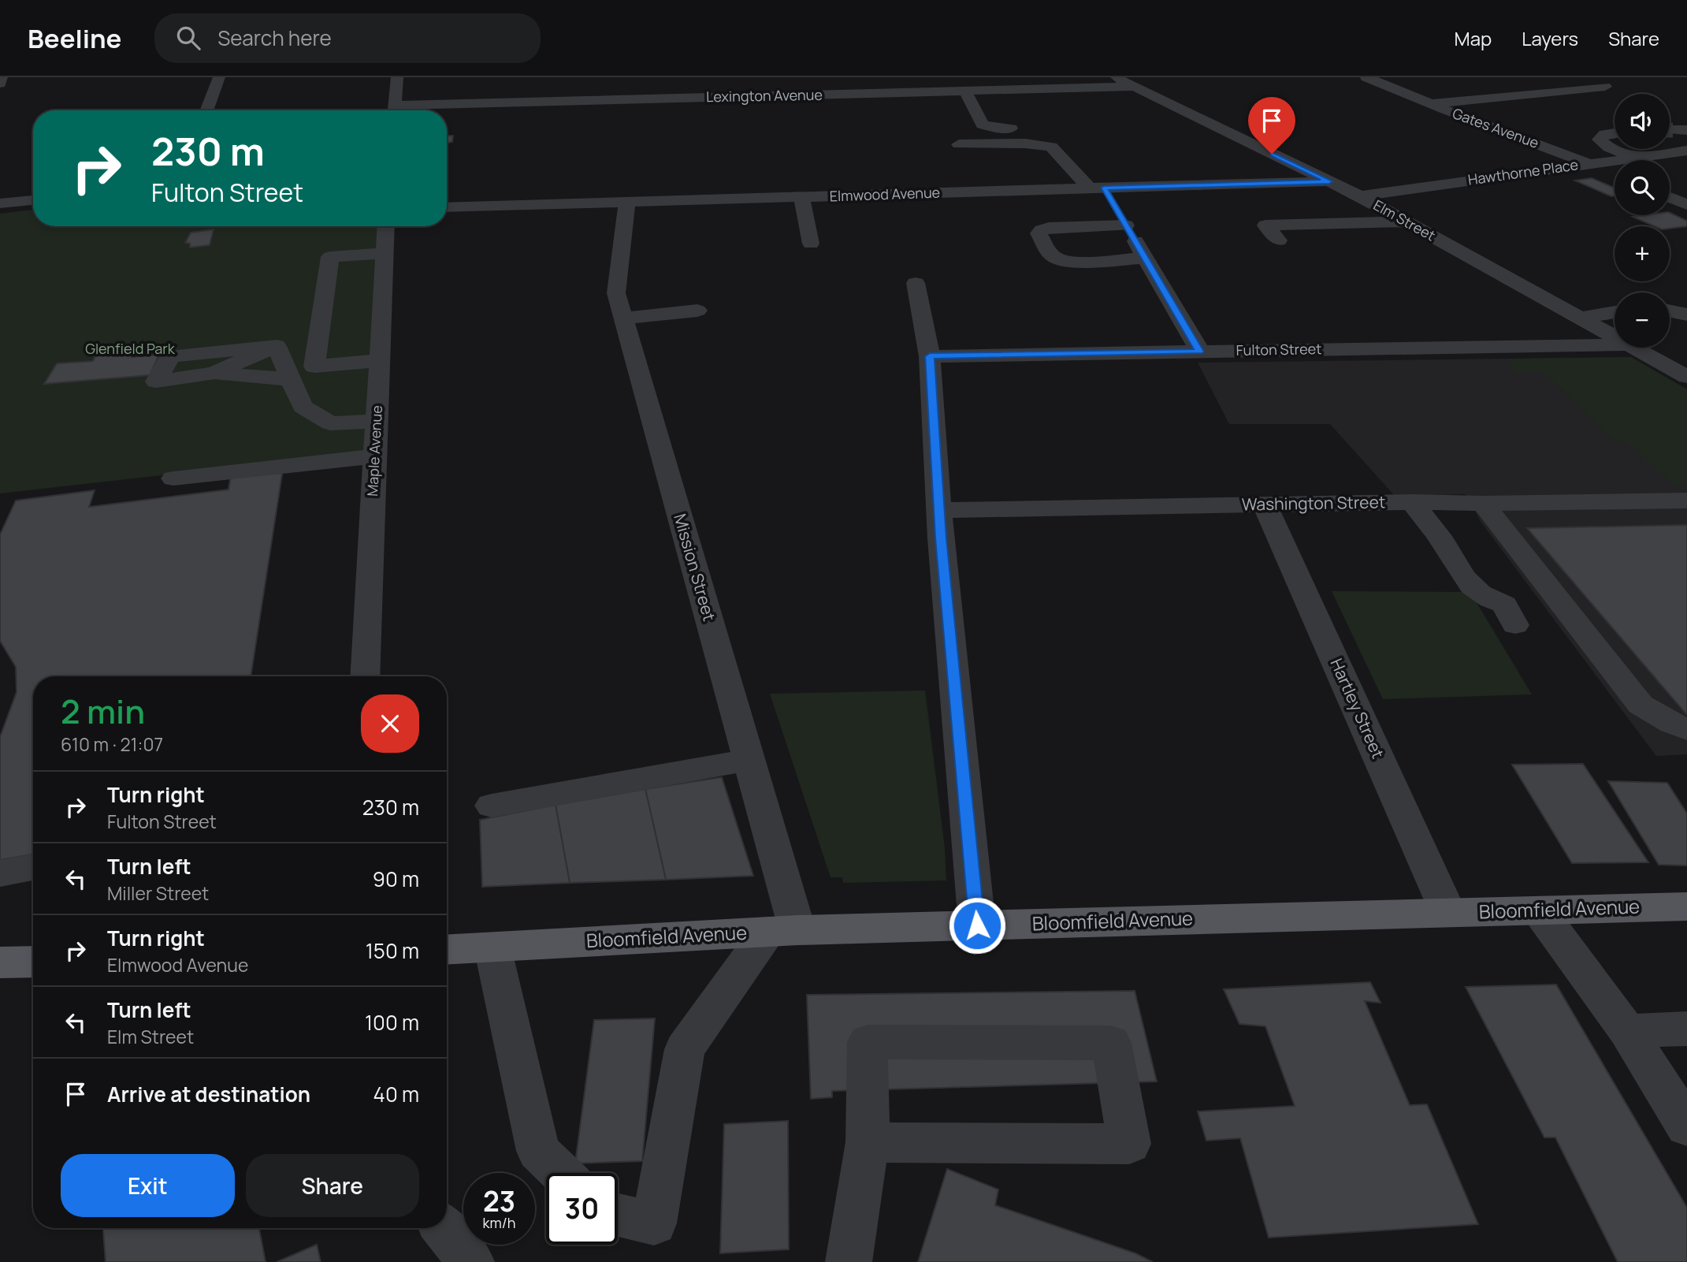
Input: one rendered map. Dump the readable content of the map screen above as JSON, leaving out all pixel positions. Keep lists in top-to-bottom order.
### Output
{
  "streets": {
    "main road": ["Bloomfield Avenue"],
    "street": [
      "Lexington Avenue",
      "Gates Avenue",
      "Hawthorne Place",
      "Elmwood Avenue",
      "Elm Street",
      "Fulton Street",
      "Maple Avenue",
      "Washington Street",
      "Mission Street",
      "Hartley Street"
    ]
  },
  "crossings": [
    ["Lexington Avenue", "Elm Street"],
    ["Gates Avenue", "Hawthorne Place"],
    ["Hawthorne Place", "Elm Street"],
    ["Elmwood Avenue", "Elm Street"],
    ["Elmwood Avenue", "Mission Street"],
    ["Washington Street", "Hartley Street"],
    ["Mission Street", "Bloomfield Avenue"],
    ["Hartley Street", "Bloomfield Avenue"]
  ],
  "parks": ["Glenfield Park"],
  "page": {
    "header": "Beeline",
    "search": "Search here",
    "nav": ["Map", "Layers", "Share"],
    "map_buttons": ["+", "−"],
    "turn": ["230 m", "Fulton Street"],
    "heading": ["2 min", "610 m · 21:07"],
    "list": [
      {
        "name": "Turn right",
        "note": "Fulton Street",
        "value": "230 m"
      },
      {
        "name": "Turn left",
        "note": "Miller Street",
        "value": "90 m"
      },
      {
        "name": "Turn right",
        "note": "Elmwood Avenue",
        "value": "150 m"
      },
      {
        "name": "Turn left",
        "note": "Elm Street",
        "value": "100 m"
      },
      {
        "name": "Arrive at destination",
        "value": "40 m"
      }
    ],
    "buttons": ["Exit", "Share"],
    "speed": "23 km/h",
    "limit": "30"
  }
}
